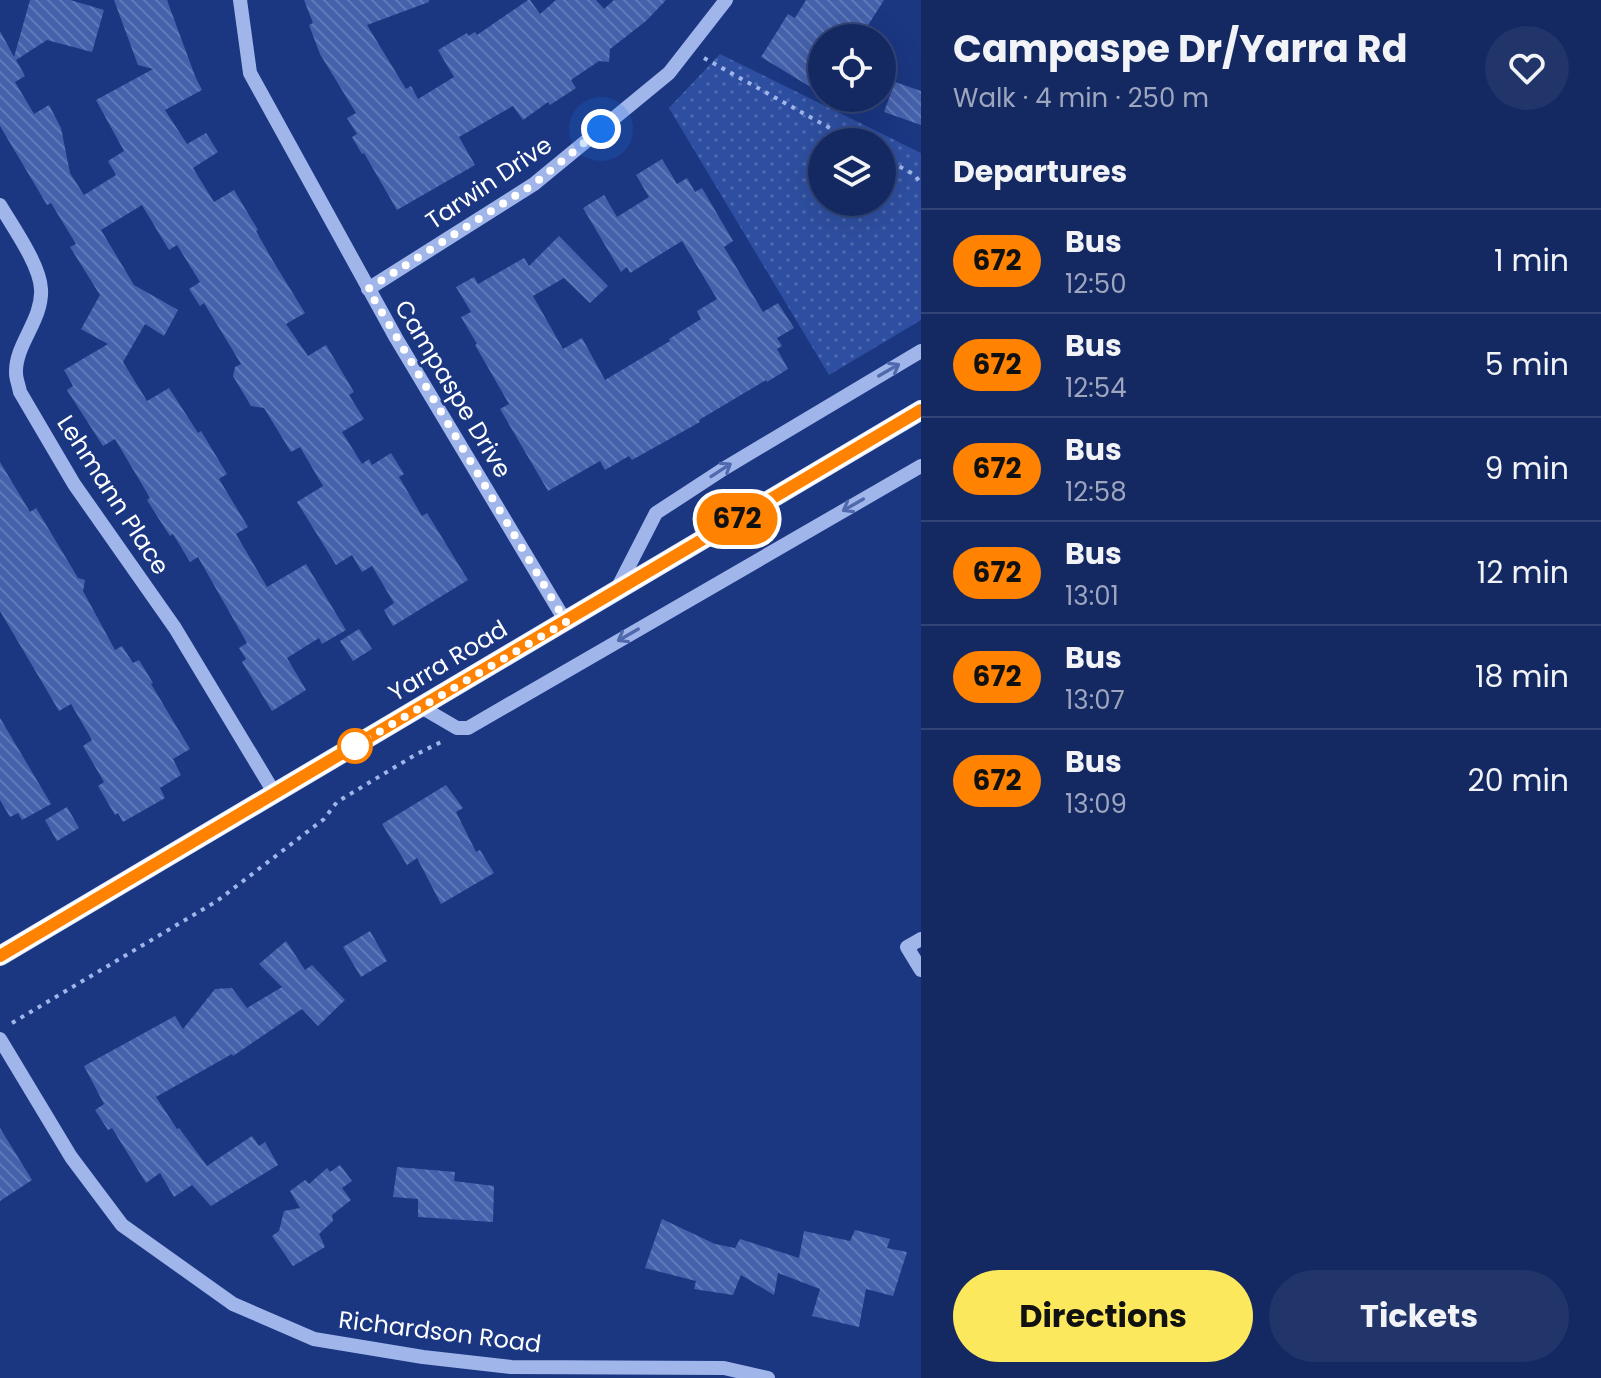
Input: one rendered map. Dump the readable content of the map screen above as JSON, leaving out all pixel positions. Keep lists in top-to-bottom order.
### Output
{
  "streets": {
    "main road": ["Yarra Road"],
    "street": [
      "Tarwin Drive",
      "Campaspe Drive",
      "Lehmann Place",
      "Richardson Road"
    ]
  },
  "crossings": [
    ["Tarwin Drive", "Campaspe Drive"],
    ["Campaspe Drive", "Yarra Road"],
    ["Lehmann Place", "Yarra Road"]
  ],
  "lines": ["bus line 672"],
  "page": {
    "on_map": "672",
    "heading": [
      ["Campaspe Dr/Yarra Rd", "Walk · 4 min · 250 m"],
      "Departures"
    ],
    "list": [
      {
        "mark": "672",
        "name": "Bus",
        "note": "12:50",
        "value": "1 min"
      },
      {
        "mark": "672",
        "name": "Bus",
        "note": "12:54",
        "value": "5 min"
      },
      {
        "mark": "672",
        "name": "Bus",
        "note": "12:58",
        "value": "9 min"
      },
      {
        "mark": "672",
        "name": "Bus",
        "note": "13:01",
        "value": "12 min"
      },
      {
        "mark": "672",
        "name": "Bus",
        "note": "13:07",
        "value": "18 min"
      },
      {
        "mark": "672",
        "name": "Bus",
        "note": "13:09",
        "value": "20 min"
      }
    ],
    "buttons": ["Directions", "Tickets"]
  }
}
